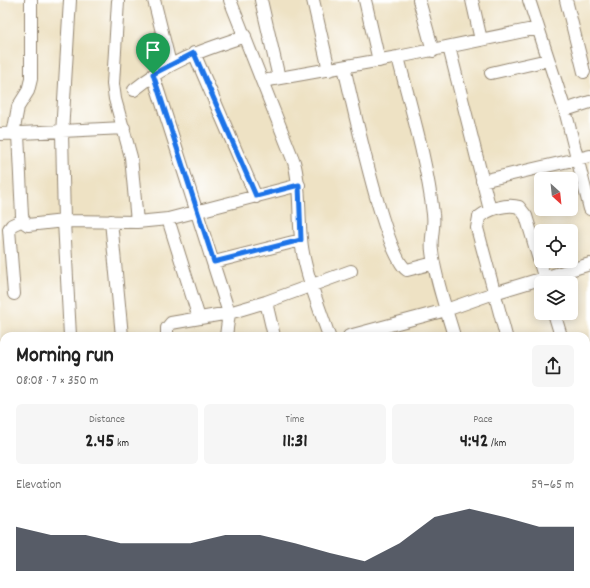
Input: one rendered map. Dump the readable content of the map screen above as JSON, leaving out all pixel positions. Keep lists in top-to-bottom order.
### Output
{
  "north": "bottom right",
  "page": {
    "heading": ["Morning run", "08:08 · 7 × 350 m"],
    "stats": [
      ["Distance", "2.45 km"],
      ["Time", "11:31"],
      ["Pace", "4:42 /km"]
    ],
    "chart": ["Elevation", "59–65 m"]
  }
}
